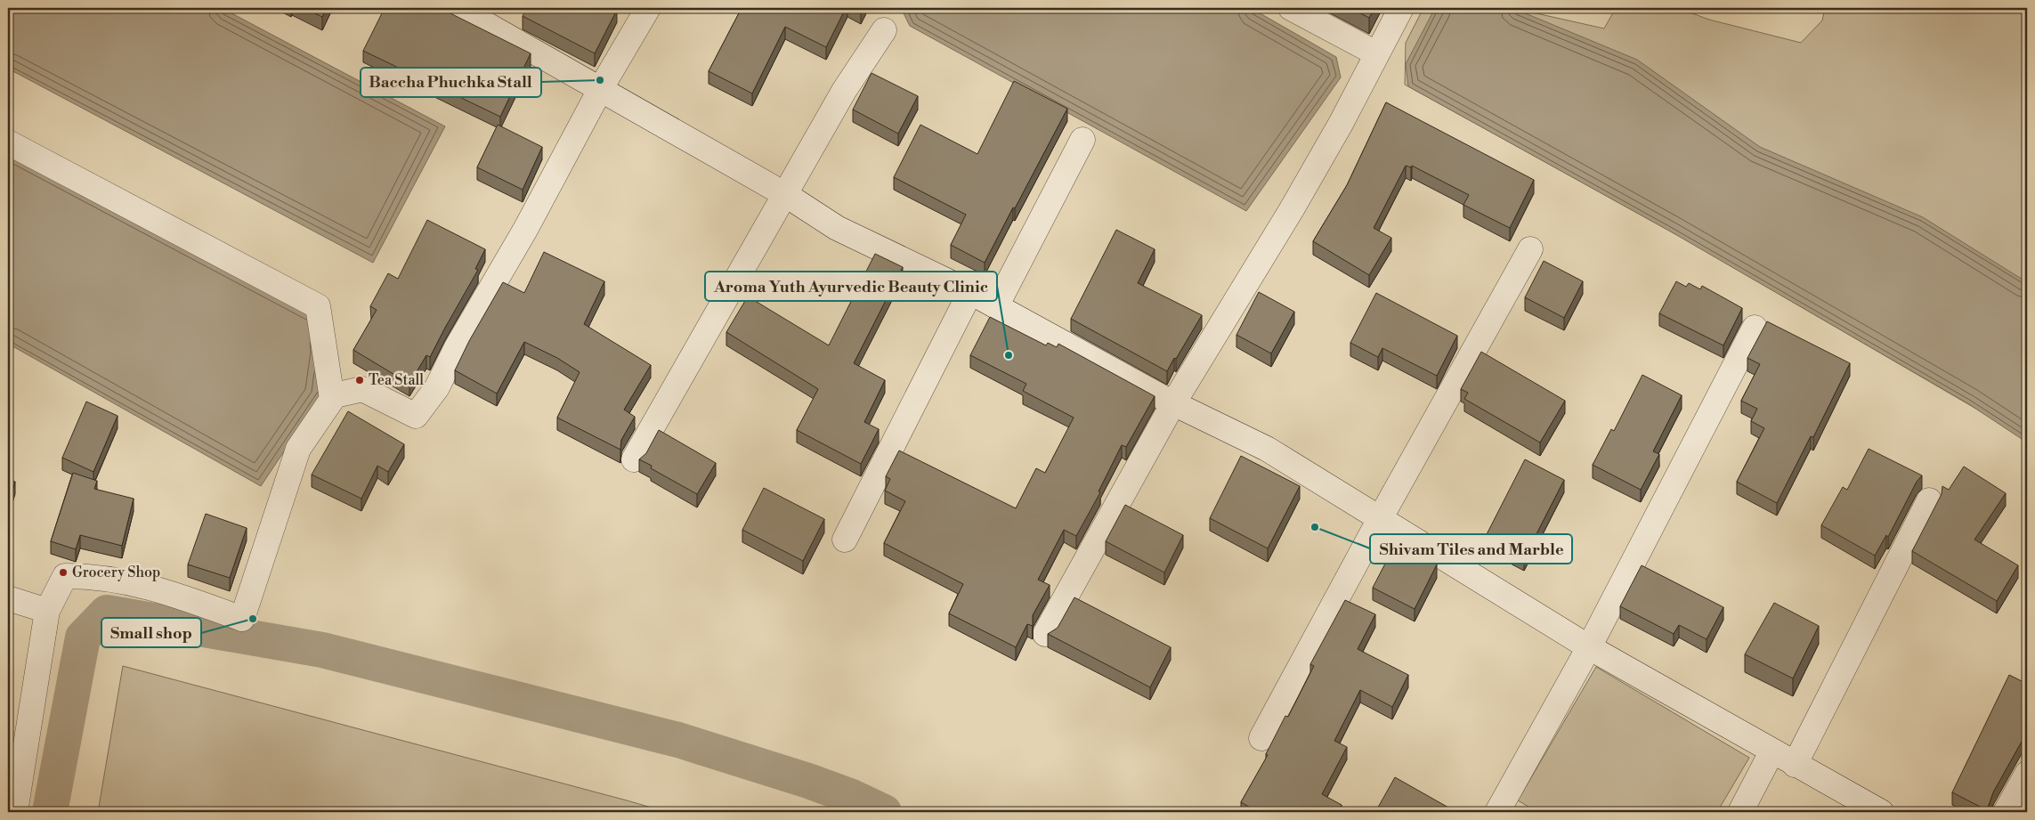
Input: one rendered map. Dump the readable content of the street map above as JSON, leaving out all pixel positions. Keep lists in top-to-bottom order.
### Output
{
  "places": [
    "Baccha Phuchka Stall",
    "Aroma Yuth Ayurvedic Beauty Clinic",
    "Tea Stall",
    "Shivam Tiles and Marble",
    "Grocery Shop",
    "Small shop"
  ]
}
